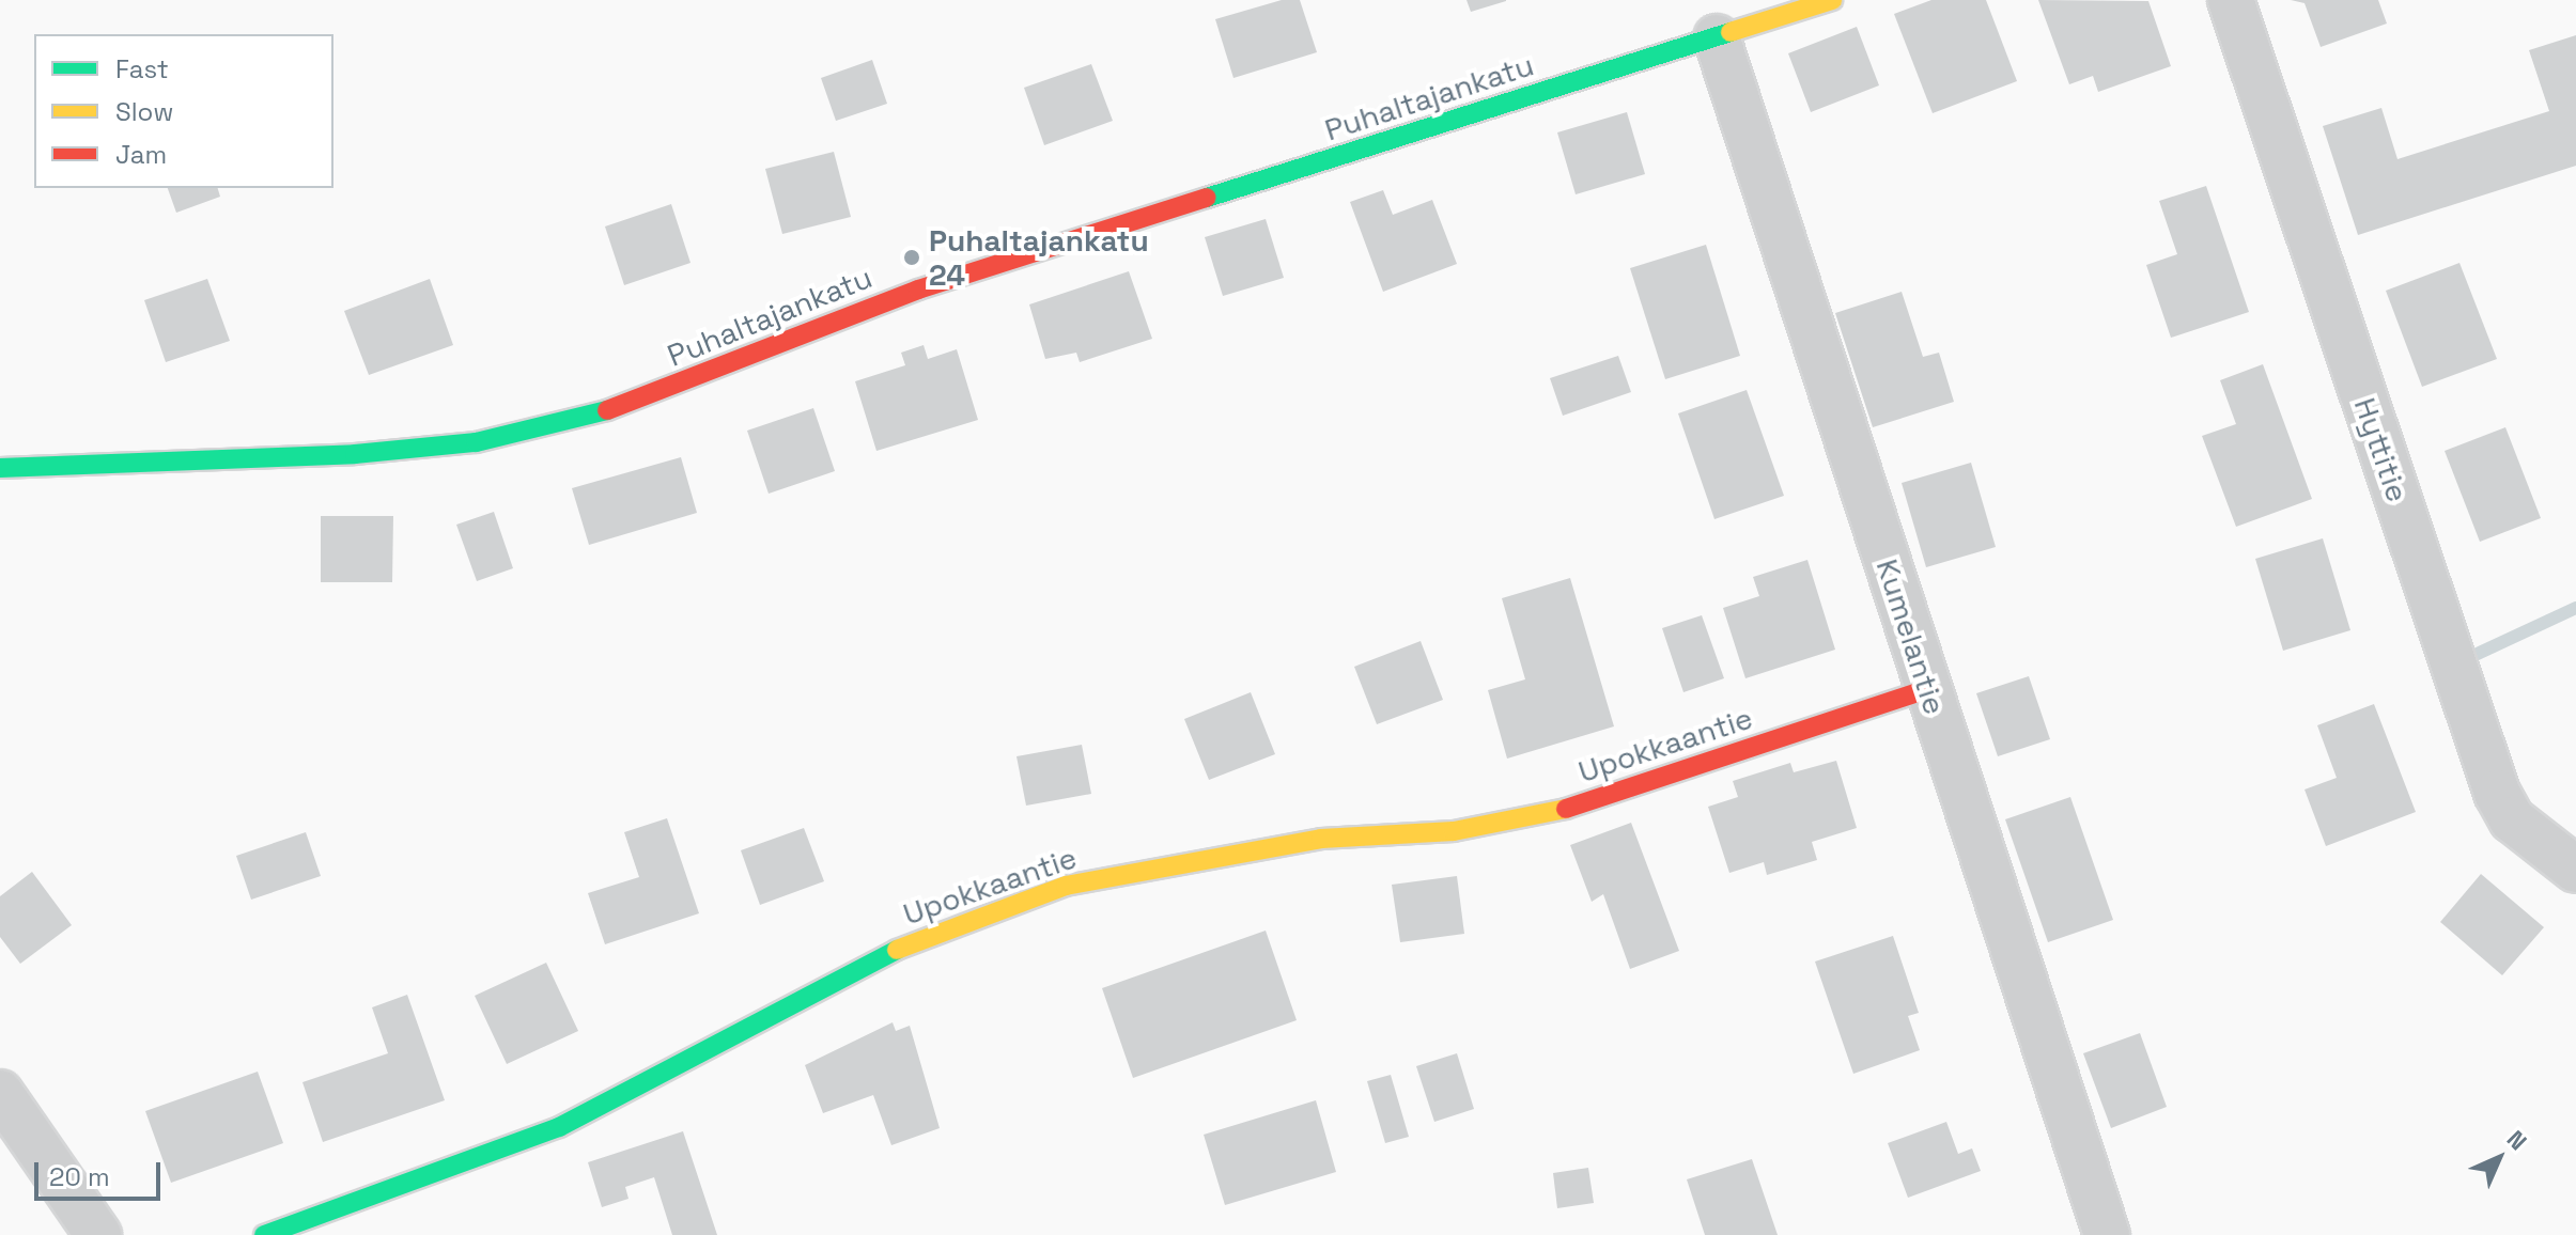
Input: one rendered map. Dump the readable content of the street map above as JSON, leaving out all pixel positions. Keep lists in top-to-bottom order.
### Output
{
  "streets": {
    "street": [
      "Puhaltajankatu",
      "Hyttitie",
      "Kumelantie",
      "Upokkaantie"
    ]
  },
  "crossings": [
    ["Puhaltajankatu", "Kumelantie"],
    ["Kumelantie", "Upokkaantie"]
  ],
  "places": ["Puhaltajankatu 24"],
  "legend": ["Fast", "Slow", "Jam"],
  "scale_bar": "20 m",
  "north": "top right"
}
